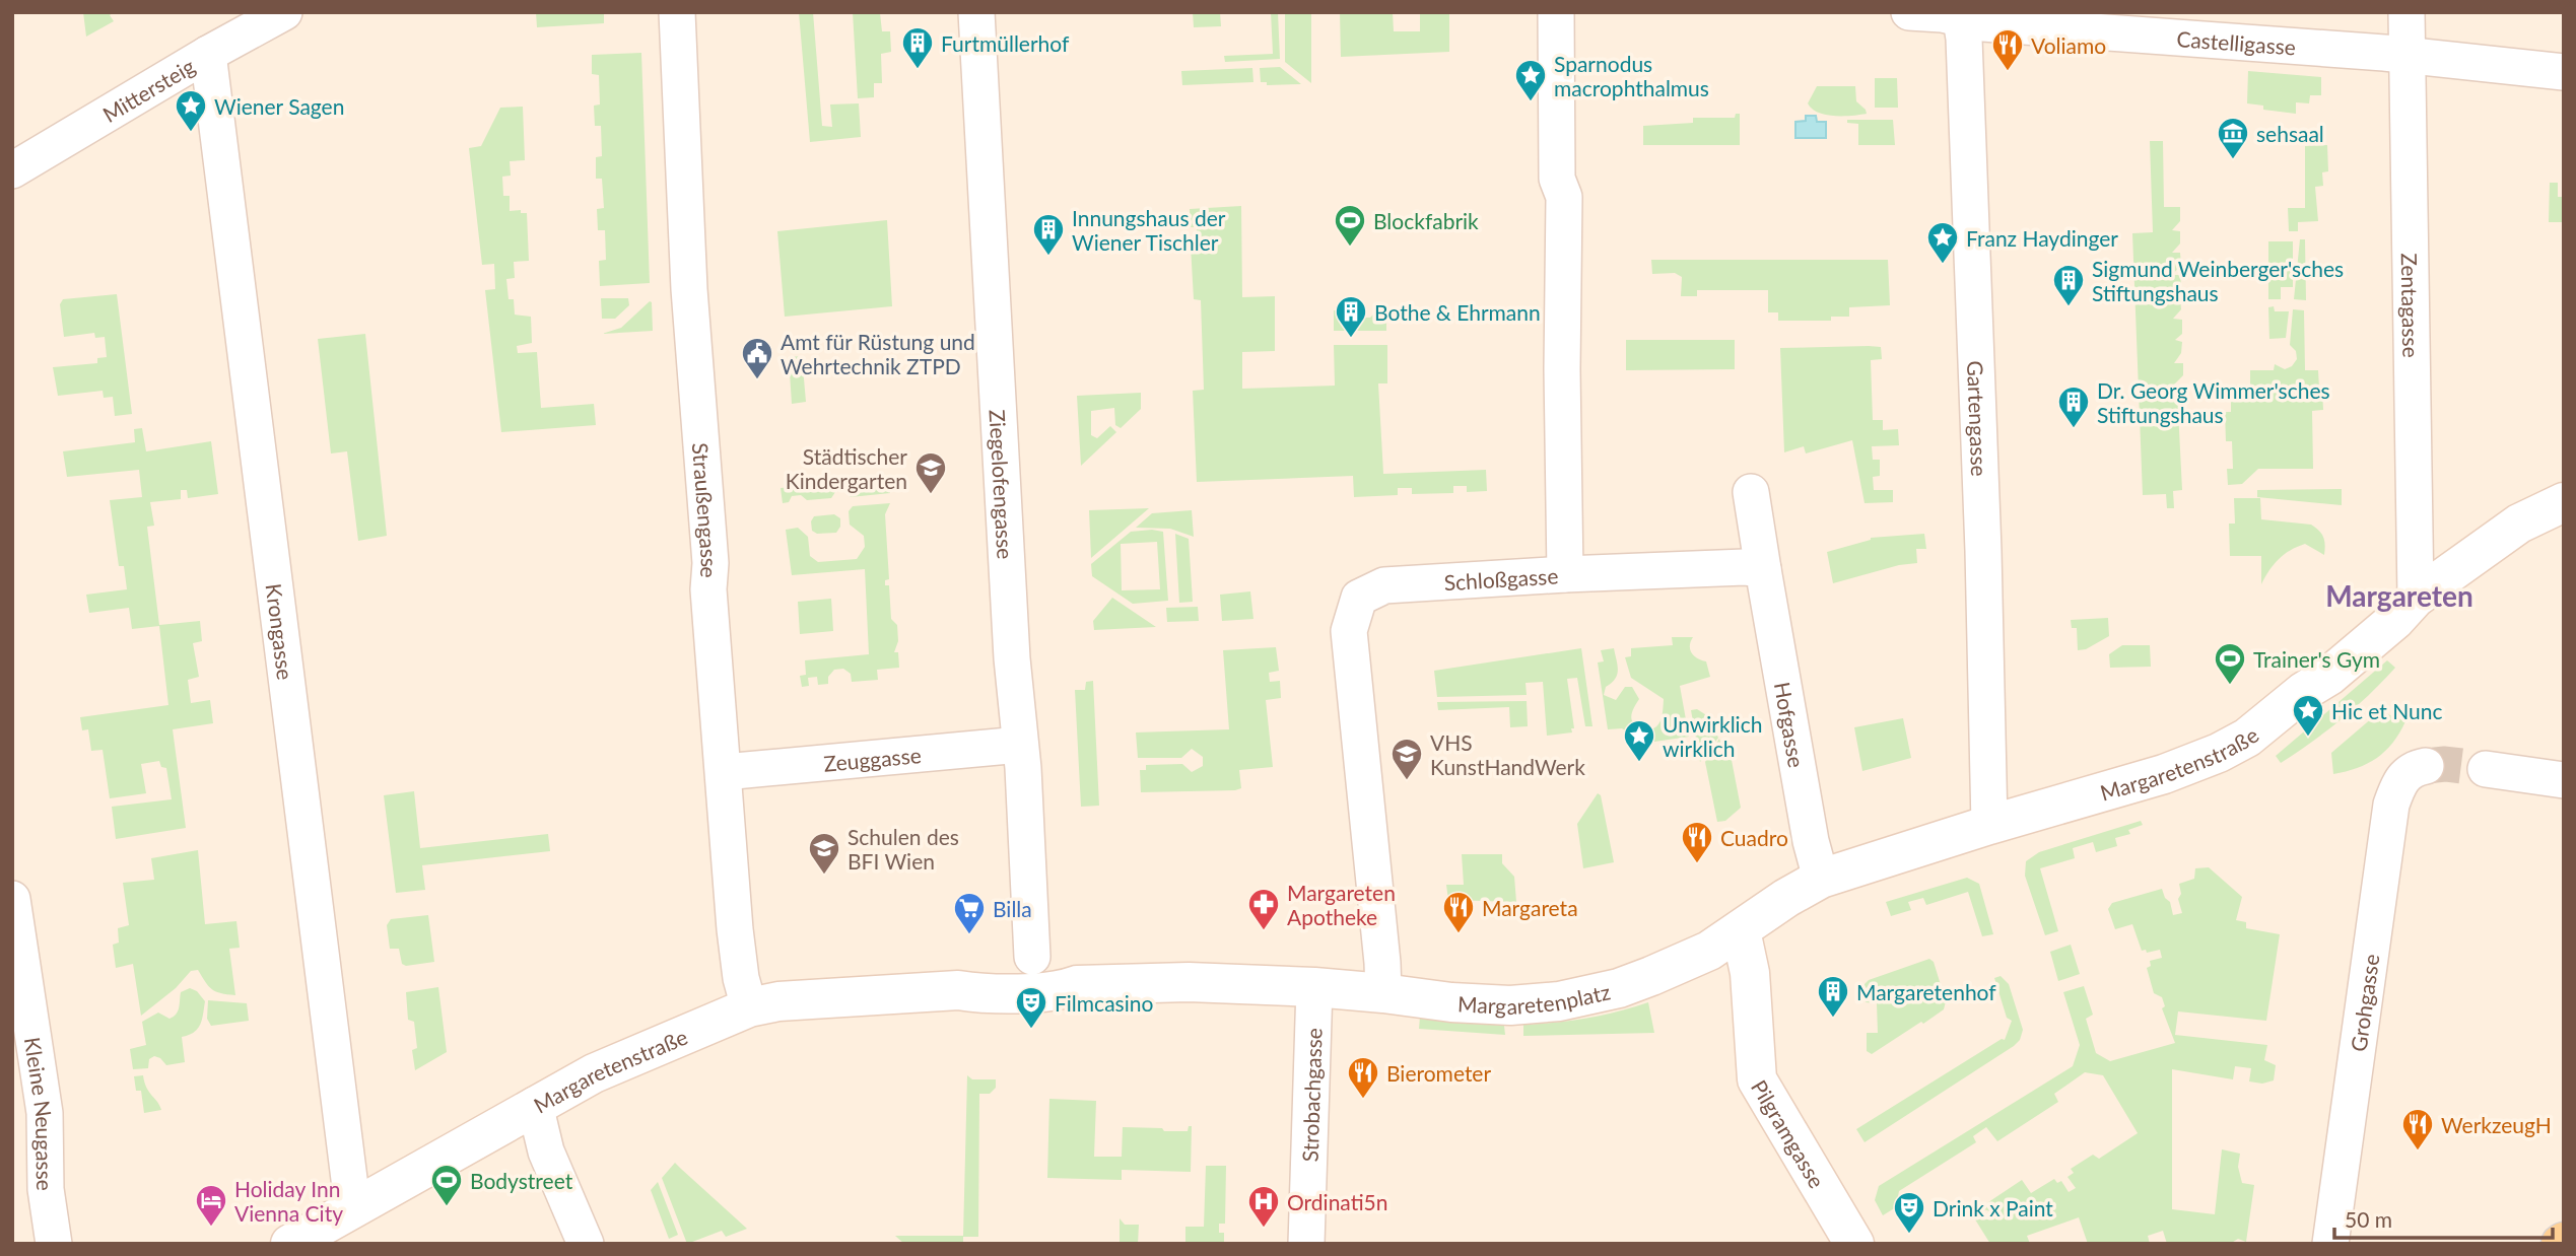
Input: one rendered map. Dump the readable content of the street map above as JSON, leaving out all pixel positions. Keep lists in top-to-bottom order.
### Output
{
  "streets": {
    "street": [
      "Castelligasse",
      "Mittersteig",
      "Zentagasse",
      "Gartengasse",
      "Ziegelofengasse",
      "Straußengasse",
      "Schloßgasse",
      "Krongasse",
      "Hofgasse",
      "Zeuggasse",
      "Margaretenstraße",
      "Margaretenplatz",
      "Grohgasse",
      "Strobachgasse",
      "Kleine Neugasse",
      "Pilgramgasse"
    ]
  },
  "crossings": [
    ["Castelligasse", "Zentagasse"],
    ["Castelligasse", "Gartengasse"],
    ["Mittersteig", "Krongasse"],
    ["Zentagasse", "Margaretenstraße"],
    ["Gartengasse", "Margaretenstraße"],
    ["Ziegelofengasse", "Zeuggasse"],
    ["Ziegelofengasse", "Margaretenstraße"],
    ["Straußengasse", "Zeuggasse"],
    ["Straußengasse", "Margaretenstraße"],
    ["Schloßgasse", "Margaretenplatz"],
    ["Krongasse", "Margaretenstraße"],
    ["Hofgasse", "Margaretenstraße"],
    ["Margaretenstraße", "Margaretenplatz"],
    ["Margaretenstraße", "Strobachgasse"],
    ["Margaretenstraße", "Pilgramgasse"],
    ["Margaretenplatz", "Strobachgasse"],
    ["Margaretenplatz", "Pilgramgasse"]
  ],
  "districts": ["Margareten"],
  "places": {
    "building": [
      "Furtmüllerhof",
      "Innungshaus der Wiener Tischler",
      "Sigmund Weinberger'sches Stiftungshaus",
      "Bothe & Ehrmann",
      "Dr. Georg Wimmer'sches Stiftungshaus",
      "Margaretenhof"
    ],
    "restaurant": [
      "Voliamo",
      "Cuadro",
      "Margareta",
      "Bierometer",
      "WerkzeugH"
    ],
    "place": [
      "Sparnodus macrophthalmus",
      "Wiener Sagen",
      "Franz Haydinger",
      "Hic et Nunc",
      "Unwirklich wirklich"
    ],
    "museum": ["sehsaal"],
    "sports": ["Blockfabrik", "Trainer's Gym", "Bodystreet"],
    "public building": ["Amt für Rüstung und Wehrtechnik ZTPD"],
    "school or university": ["Städtischer Kindergarten", "VHS KunstHandWerk", "Schulen des BFI Wien"],
    "pharmacy": ["Margareten Apotheke"],
    "supermarket": ["Billa"],
    "theatre": ["Filmcasino", "Drink x Paint"],
    "hotel": ["Holiday Inn Vienna City"],
    "hospital": ["Ordinati5n"]
  },
  "scale_bar": "50 m"
}
